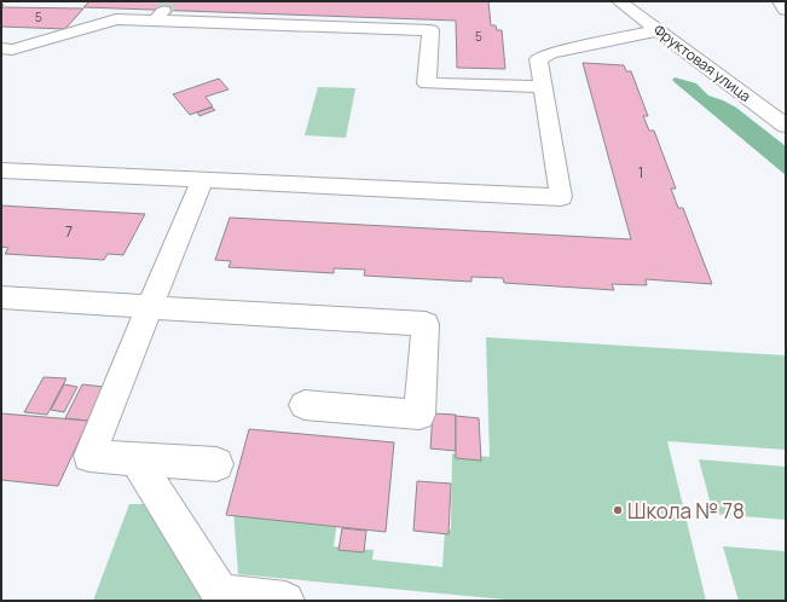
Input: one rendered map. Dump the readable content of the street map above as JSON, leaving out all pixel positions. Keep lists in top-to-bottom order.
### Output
{
  "streets": {
    "street": ["Фруктовая улица"]
  },
  "places": ["Школа № 78"],
  "house_numbers": [
    "5",
    "5",
    "1",
    "7"
  ]
}
